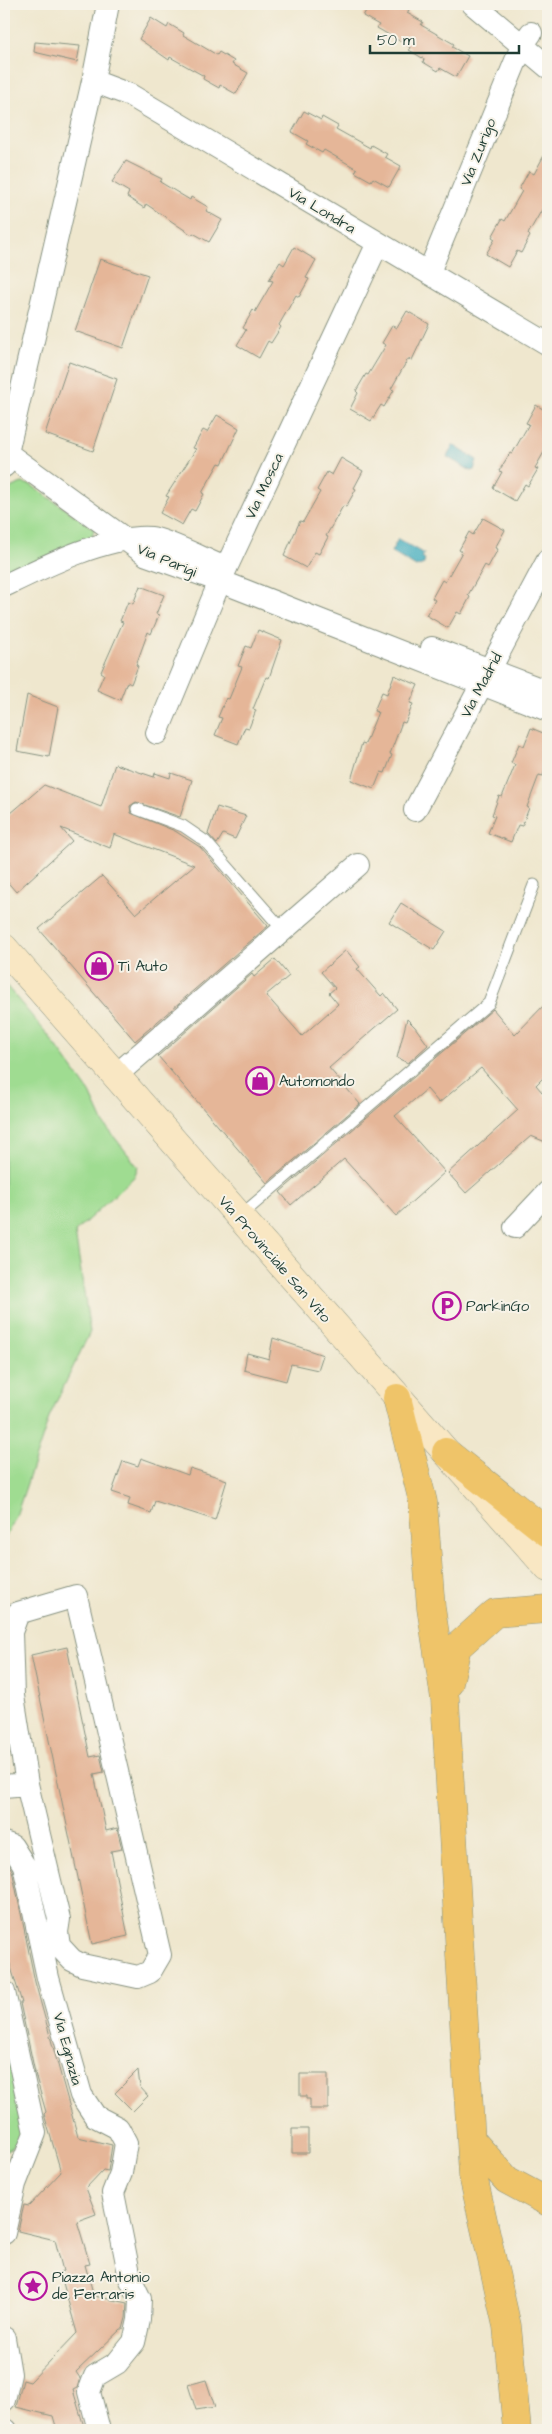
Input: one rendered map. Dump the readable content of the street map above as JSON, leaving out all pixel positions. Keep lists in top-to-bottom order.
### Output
{
  "streets": {
    "main road": ["Via Provinciale San Vito"],
    "street": [
      "Via Zurigo",
      "Via Londra",
      "Via Mosca",
      "Via Parigi",
      "Via Madrid",
      "Via Egnazia"
    ]
  },
  "crossings": [
    ["Via Zurigo", "Via Londra"],
    ["Via Londra", "Via Mosca"],
    ["Via Mosca", "Via Parigi"],
    ["Via Parigi", "Via Madrid"]
  ],
  "places": {
    "shop": ["Ti Auto", "Automondo"],
    "parking": ["ParkinGo"],
    "place": ["Piazza Antonio de Ferraris"]
  },
  "scale_bar": "50 m"
}
